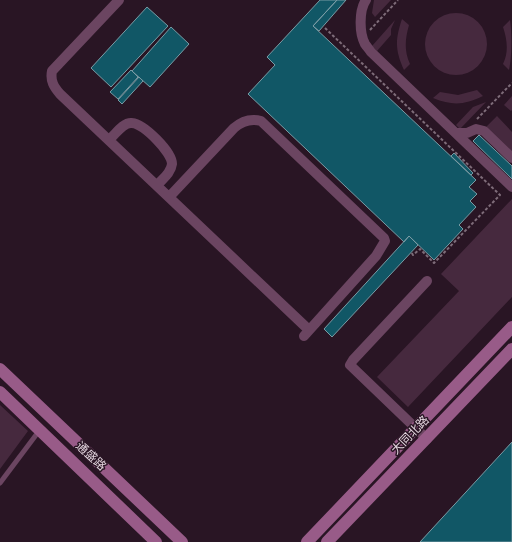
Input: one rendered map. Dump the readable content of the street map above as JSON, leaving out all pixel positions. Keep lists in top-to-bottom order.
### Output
{
  "streets": {
    "main road": ["大同北路", "通盛路"]
  }
}
